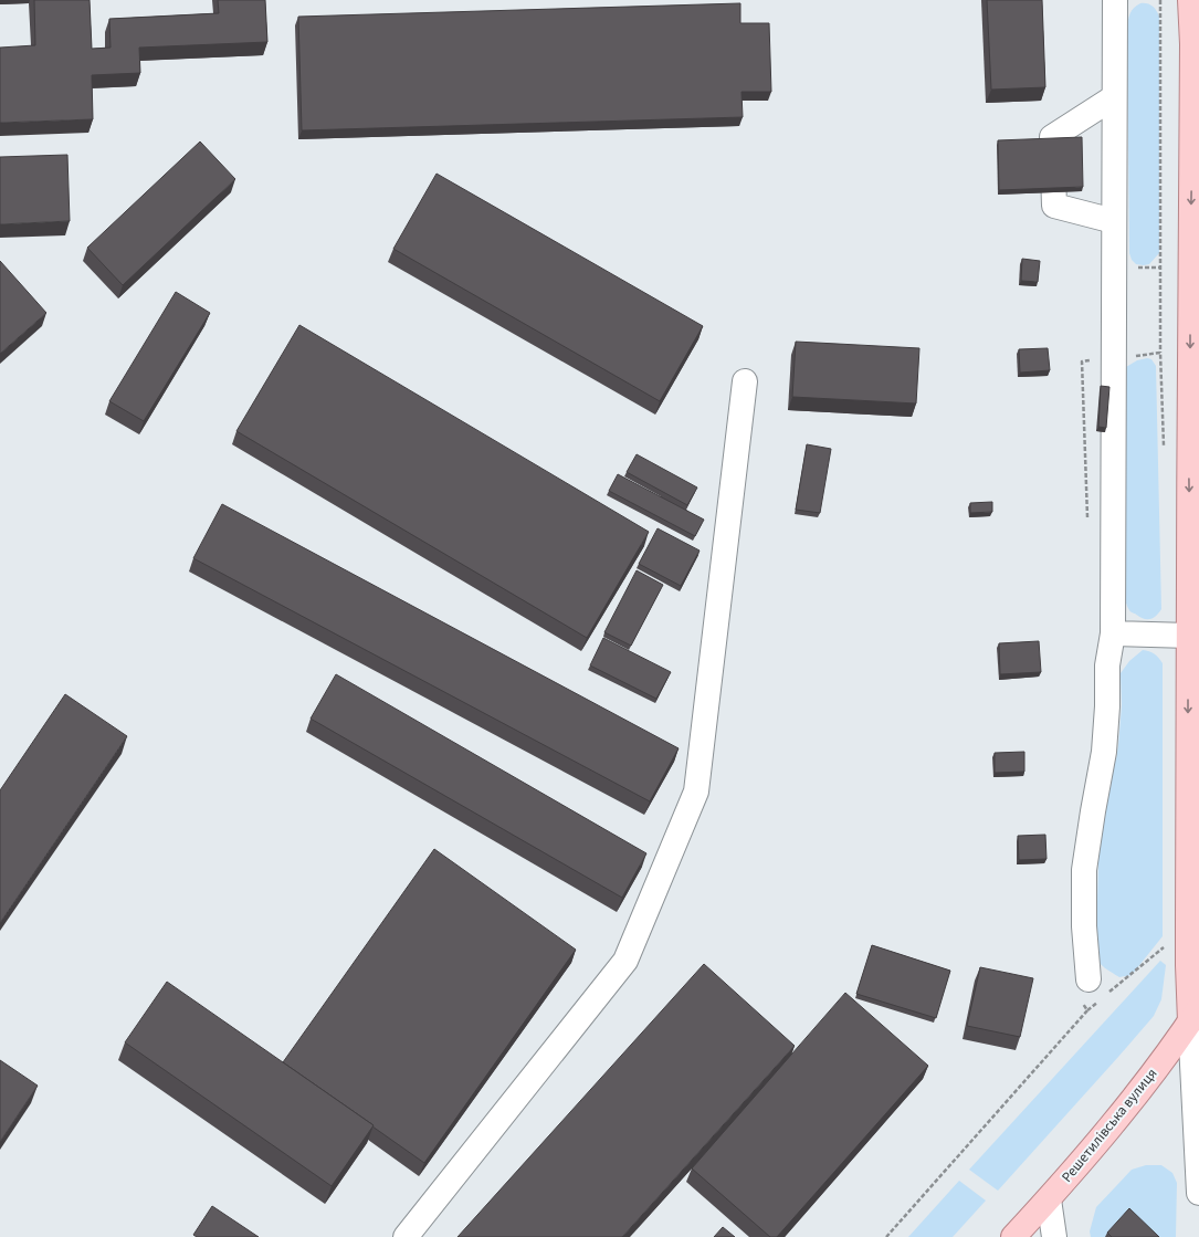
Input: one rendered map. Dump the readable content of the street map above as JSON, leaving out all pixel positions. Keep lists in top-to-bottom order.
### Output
{
  "streets": {
    "main road": ["Решетилівська вулиця"]
  }
}
